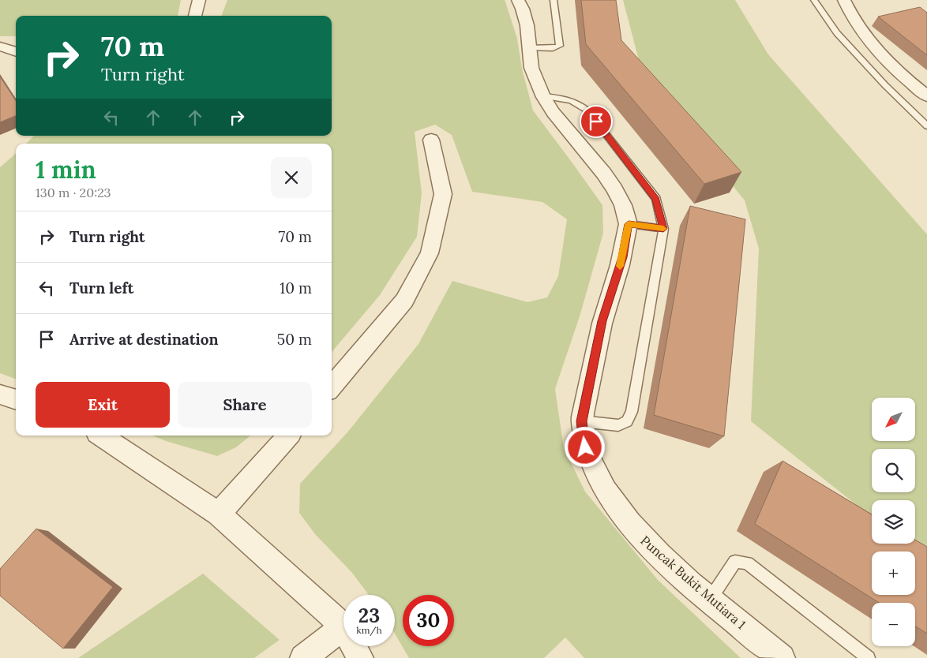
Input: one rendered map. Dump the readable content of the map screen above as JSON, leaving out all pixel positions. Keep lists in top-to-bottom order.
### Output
{
  "streets": {
    "street": ["Puncak Bukit Mutiara 1"]
  },
  "north": "bottom left",
  "page": {
    "turn": ["70 m", "Turn right"],
    "heading": ["1 min", "130 m · 20:23"],
    "list": [
      {
        "name": "Turn right",
        "value": "70 m"
      },
      {
        "name": "Turn left",
        "value": "10 m"
      },
      {
        "name": "Arrive at destination",
        "value": "50 m"
      }
    ],
    "buttons": ["Exit", "Share"],
    "map_buttons": ["+", "−"],
    "speed": "23 km/h",
    "limit": "30"
  }
}
